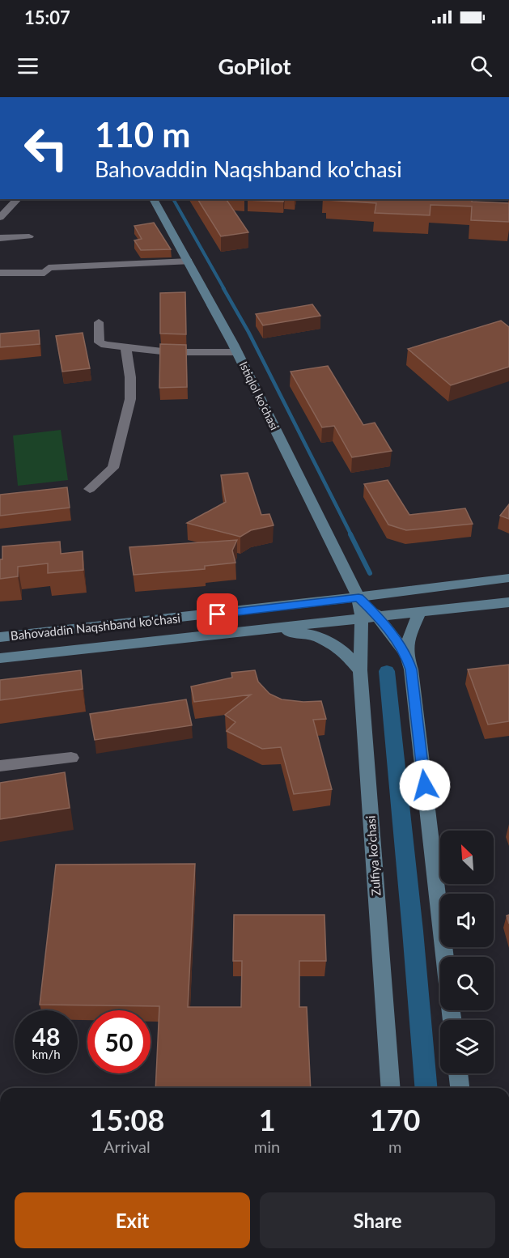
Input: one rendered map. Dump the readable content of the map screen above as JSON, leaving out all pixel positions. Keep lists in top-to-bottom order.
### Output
{
  "streets": {
    "main road": ["Istiqlol ko'chasi", "Bahovaddin Naqshband ko'chasi", "Zulfiya ko'chasi"]
  },
  "crossings": [
    ["Istiqlol ko'chasi", "Bahovaddin Naqshband ko'chasi"],
    ["Istiqlol ko'chasi", "Zulfiya ko'chasi"],
    ["Bahovaddin Naqshband ko'chasi", "Zulfiya ko'chasi"]
  ],
  "north": "top left",
  "page": {
    "status": "15:07",
    "header": "GoPilot",
    "turn": ["110 m", "Bahovaddin Naqshband ko'chasi"],
    "speed": "48 km/h",
    "limit": "50",
    "eta": [
      "15:08",
      "Arrival",
      "1",
      "min",
      "170",
      "m"
    ],
    "buttons": ["Exit", "Share"]
  }
}
